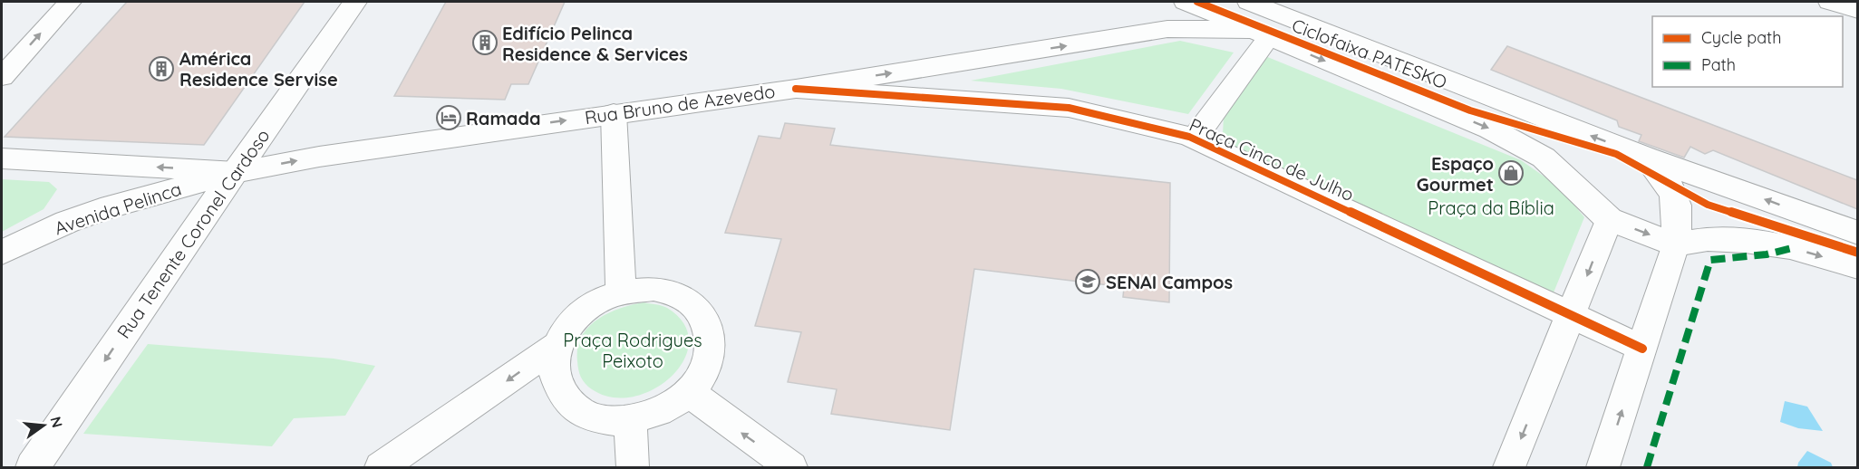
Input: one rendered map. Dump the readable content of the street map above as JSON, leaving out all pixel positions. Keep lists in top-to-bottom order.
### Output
{
  "streets": {
    "main road": ["Rua Bruno de Azevedo", "Avenida Pelinca", "Rua Tenente Coronel Cardoso"],
    "street": ["Praça Cinco de Julho"],
    "cycle path": ["Ciclofaixa PATESKO"]
  },
  "crossings": [
    ["Rua Bruno de Azevedo", "Praça Cinco de Julho"],
    ["Rua Bruno de Azevedo", "Avenida Pelinca"],
    ["Rua Bruno de Azevedo", "Rua Tenente Coronel Cardoso"],
    ["Avenida Pelinca", "Rua Tenente Coronel Cardoso"]
  ],
  "one_way": ["Rua Bruno de Azevedo", "Rua Tenente Coronel Cardoso"],
  "parks": ["Praça da Bíblia", "Praça Rodrigues Peixoto"],
  "places": {
    "building": ["Edifício Pelinca Residence & Services", "América Residence Servise"],
    "hotel": ["Ramada"],
    "shop": ["Espaço Gourmet"],
    "school or university": ["SENAI Campos"]
  },
  "legend": ["Cycle path", "Path"],
  "north": "right"
}
